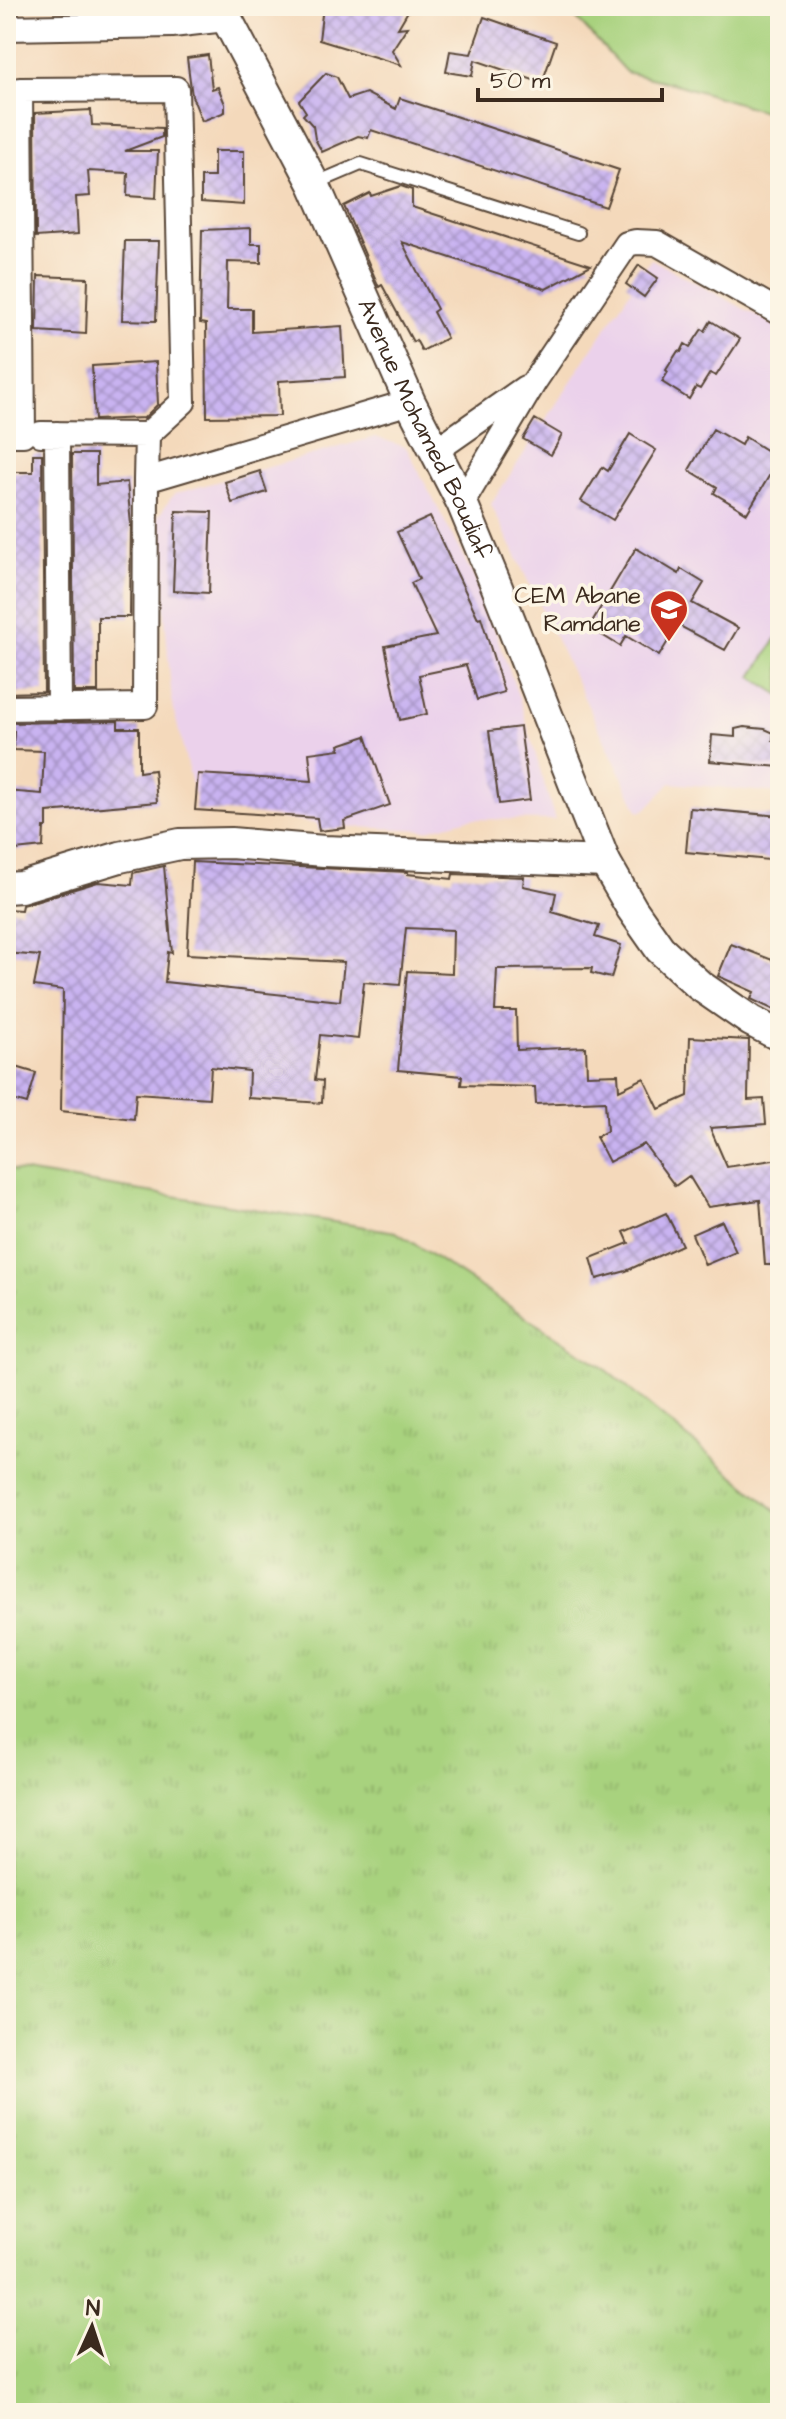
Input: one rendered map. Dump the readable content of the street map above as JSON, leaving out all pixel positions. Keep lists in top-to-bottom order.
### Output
{
  "streets": {
    "street": ["Avenue Mohamed Boudiaf"]
  },
  "places": {
    "school or university": ["CEM Abane Ramdane"]
  },
  "scale_bar": "50 m",
  "north": "top"
}
